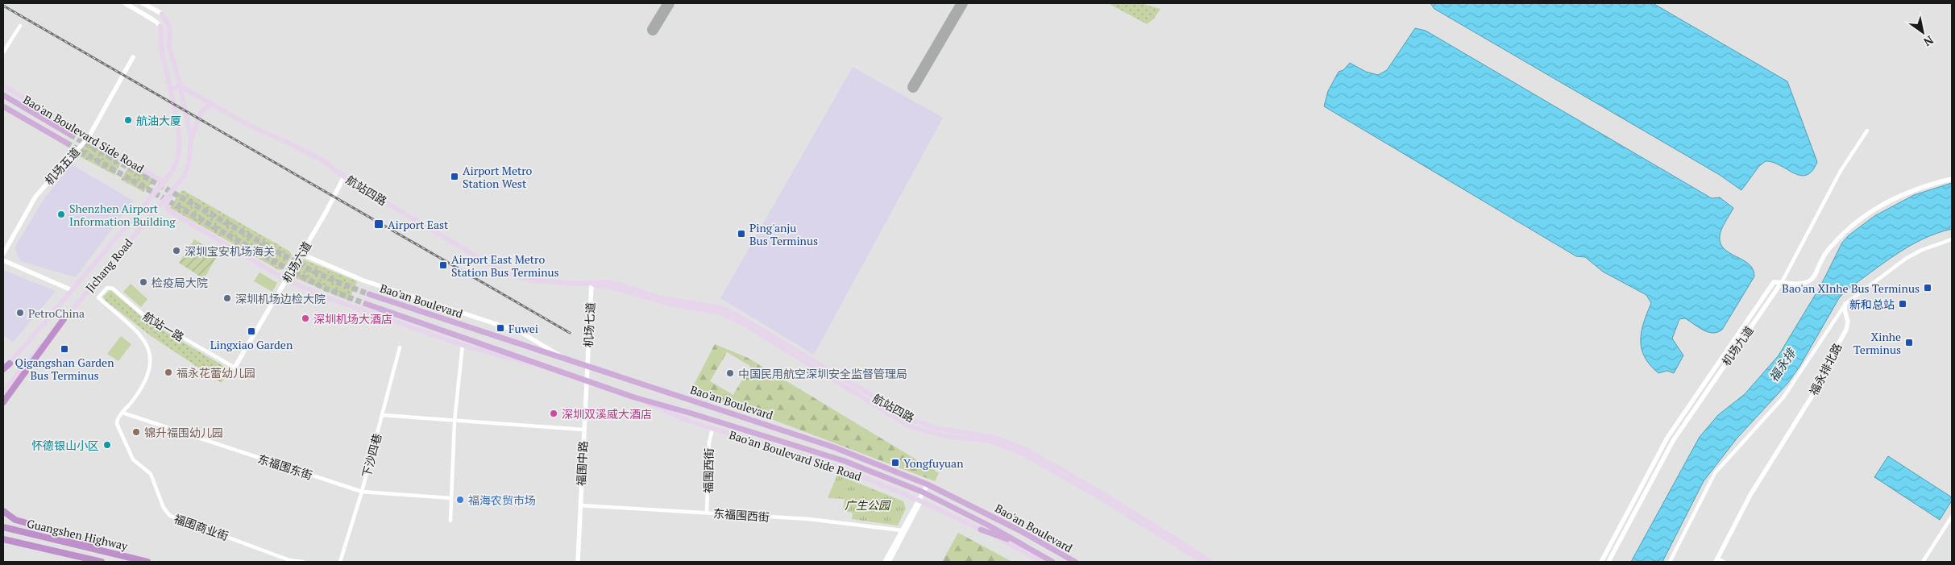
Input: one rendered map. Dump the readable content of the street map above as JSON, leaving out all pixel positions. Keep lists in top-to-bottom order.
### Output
{
  "streets": {
    "highway": ["Guangshen Highway"],
    "main road": [
      "Bao'an Boulevard Side Road",
      "航站四路",
      "Jichang Road",
      "Bao'an Boulevard"
    ],
    "street": [
      "机场五道",
      "机场六道",
      "机场七道",
      "航站一路",
      "机场九道",
      "福永排北路",
      "下沙四巷",
      "福围中路",
      "东福围东街",
      "福围西街",
      "东福围西街",
      "福围商业街"
    ]
  },
  "crossings": [
    ["Bao'an Boulevard Side Road", "机场五道"],
    ["Bao'an Boulevard Side Road", "Jichang Road"],
    ["Bao'an Boulevard Side Road", "Bao'an Boulevard"],
    ["Bao'an Boulevard Side Road", "福围西街"],
    ["航站四路", "机场六道"],
    ["航站四路", "Jichang Road"],
    ["航站四路", "机场七道"],
    ["机场六道", "航站一路"],
    ["Bao'an Boulevard", "机场七道"],
    ["Bao'an Boulevard", "福围中路"],
    ["机场七道", "福围中路"],
    ["航站一路", "福围商业街"],
    ["下沙四巷", "东福围东街"],
    ["福围中路", "东福围西街"],
    ["东福围东街", "福围商业街"],
    ["福围西街", "东福围西街"]
  ],
  "water": ["福永排"],
  "parks": ["广生公园"],
  "places": {
    "other": [
      "航油大厦",
      "Shenzhen Airport Information Building",
      "深圳宝安机场海关",
      "检疫局大院",
      "深圳机场边检大院",
      "PetroChina",
      "深圳机场大酒店",
      "福永花蕾幼儿园",
      "中国民用航空深圳安全监督管理局",
      "深圳双溪威大酒店",
      "锦升福围幼儿园",
      "怀德银山小区",
      "福海农贸市场"
    ],
    "transit": [
      "Airport Metro Station West",
      "Airport East",
      "Ping'anju Bus Terminus",
      "Airport East Metro Station Bus Terminus",
      "Bao'an XInhe Bus Terminus",
      "新和总站",
      "Fuwei",
      "Lingxiao Garden",
      "Xinhe Terminus",
      "Qigangshan Garden Bus Terminus",
      "Yongfuyuan"
    ]
  },
  "north": "bottom right"
}
